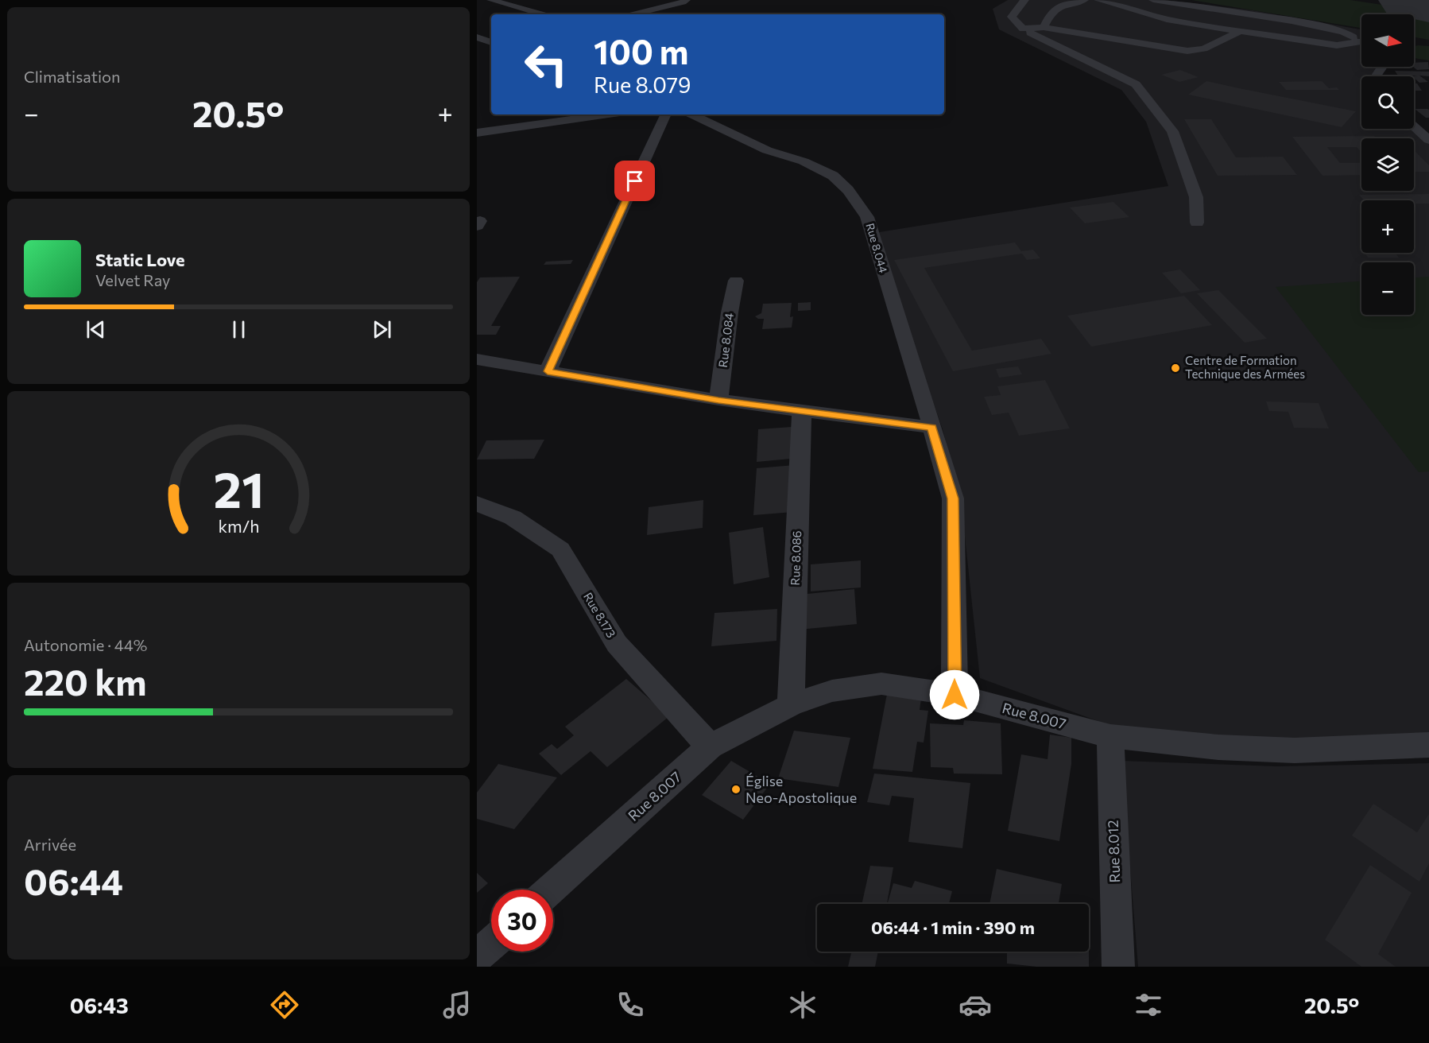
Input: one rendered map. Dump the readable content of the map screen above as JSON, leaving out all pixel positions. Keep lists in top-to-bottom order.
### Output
{
  "streets": {
    "street": [
      "Rue 8.044",
      "Rue 8.084",
      "Rue 8.086",
      "Rue 8.173",
      "Rue 8.007",
      "Rue 8.012"
    ]
  },
  "crossings": [
    ["Rue 8.044", "Rue 8.007"],
    ["Rue 8.086", "Rue 8.007"],
    ["Rue 8.173", "Rue 8.007"],
    ["Rue 8.007", "Rue 8.012"]
  ],
  "places": ["Centre de Formation Technique des Armées", "Église Neo-Apostolique"],
  "north": "right",
  "page": {
    "tile": [
      "Climatisation",
      ["Autonomie · 44%", "220 km"],
      ["Arrivée", "06:44"]
    ],
    "map_buttons": ["+", "−"],
    "turn": ["100 m", "Rue 8.079"],
    "heat": ["−", "20.5°", "+"],
    "song": ["Static Love", "Velvet Ray"],
    "limit": "30",
    "trip": "06:44 · 1 min · 390 m",
    "tabs": ["06:43", "20.5°"],
    "gauge": ["21", "km/h"]
  }
}
